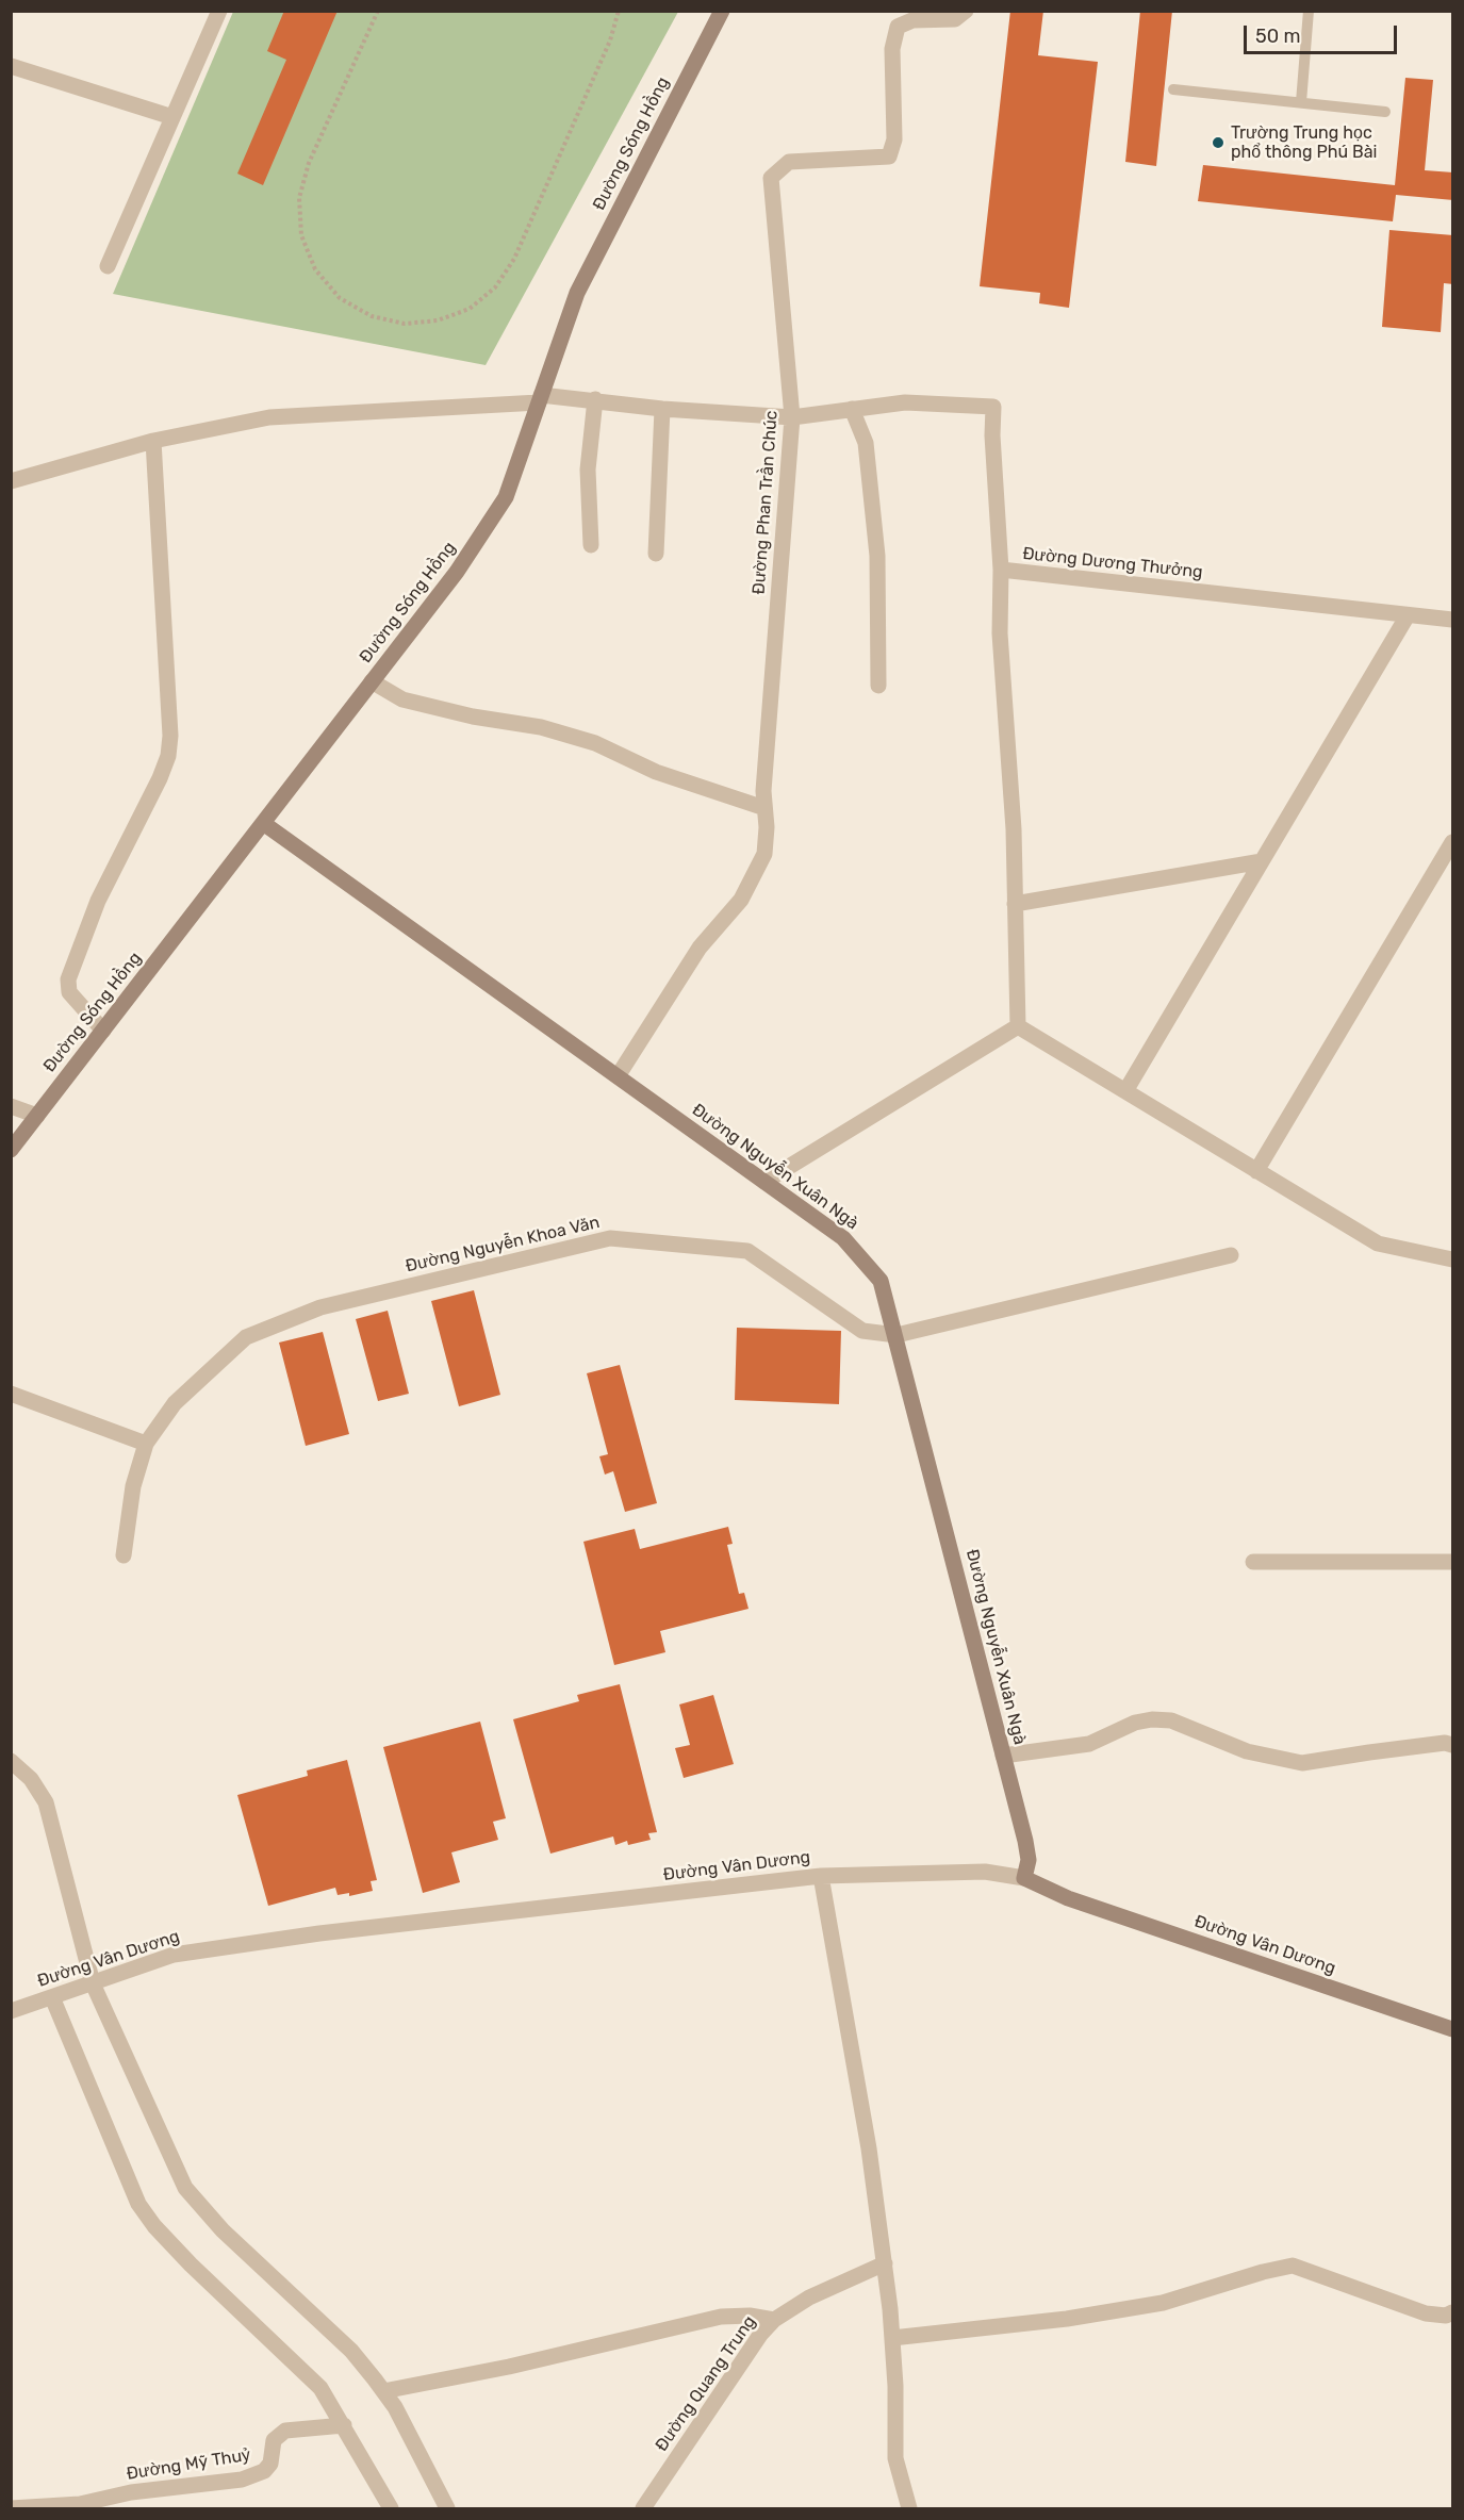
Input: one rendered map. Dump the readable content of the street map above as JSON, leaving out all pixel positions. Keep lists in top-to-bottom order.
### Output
{
  "streets": {
    "street": [
      "Đường Sóng Hồng",
      "Đường Phan Trần Chúc",
      "Đường Dương Thưởng",
      "Đường Nguyễn Xuân Ngà",
      "Đường Nguyễn Khoa Văn",
      "Đường Vân Dương",
      "Đường Quang Trung",
      "Đường Mỹ Thuỷ"
    ]
  },
  "crossings": [
    ["Đường Sóng Hồng", "Đường Dương Thưởng"],
    ["Đường Sóng Hồng", "Đường Nguyễn Xuân Ngà"],
    ["Đường Phan Trần Chúc", "Đường Dương Thưởng"],
    ["Đường Phan Trần Chúc", "Đường Nguyễn Xuân Ngà"],
    ["Đường Nguyễn Xuân Ngà", "Đường Nguyễn Khoa Văn"],
    ["Đường Nguyễn Xuân Ngà", "Đường Vân Dương"]
  ],
  "places": ["Trường Trung học phổ thông Phú Bài"],
  "scale_bar": "50 m"
}
